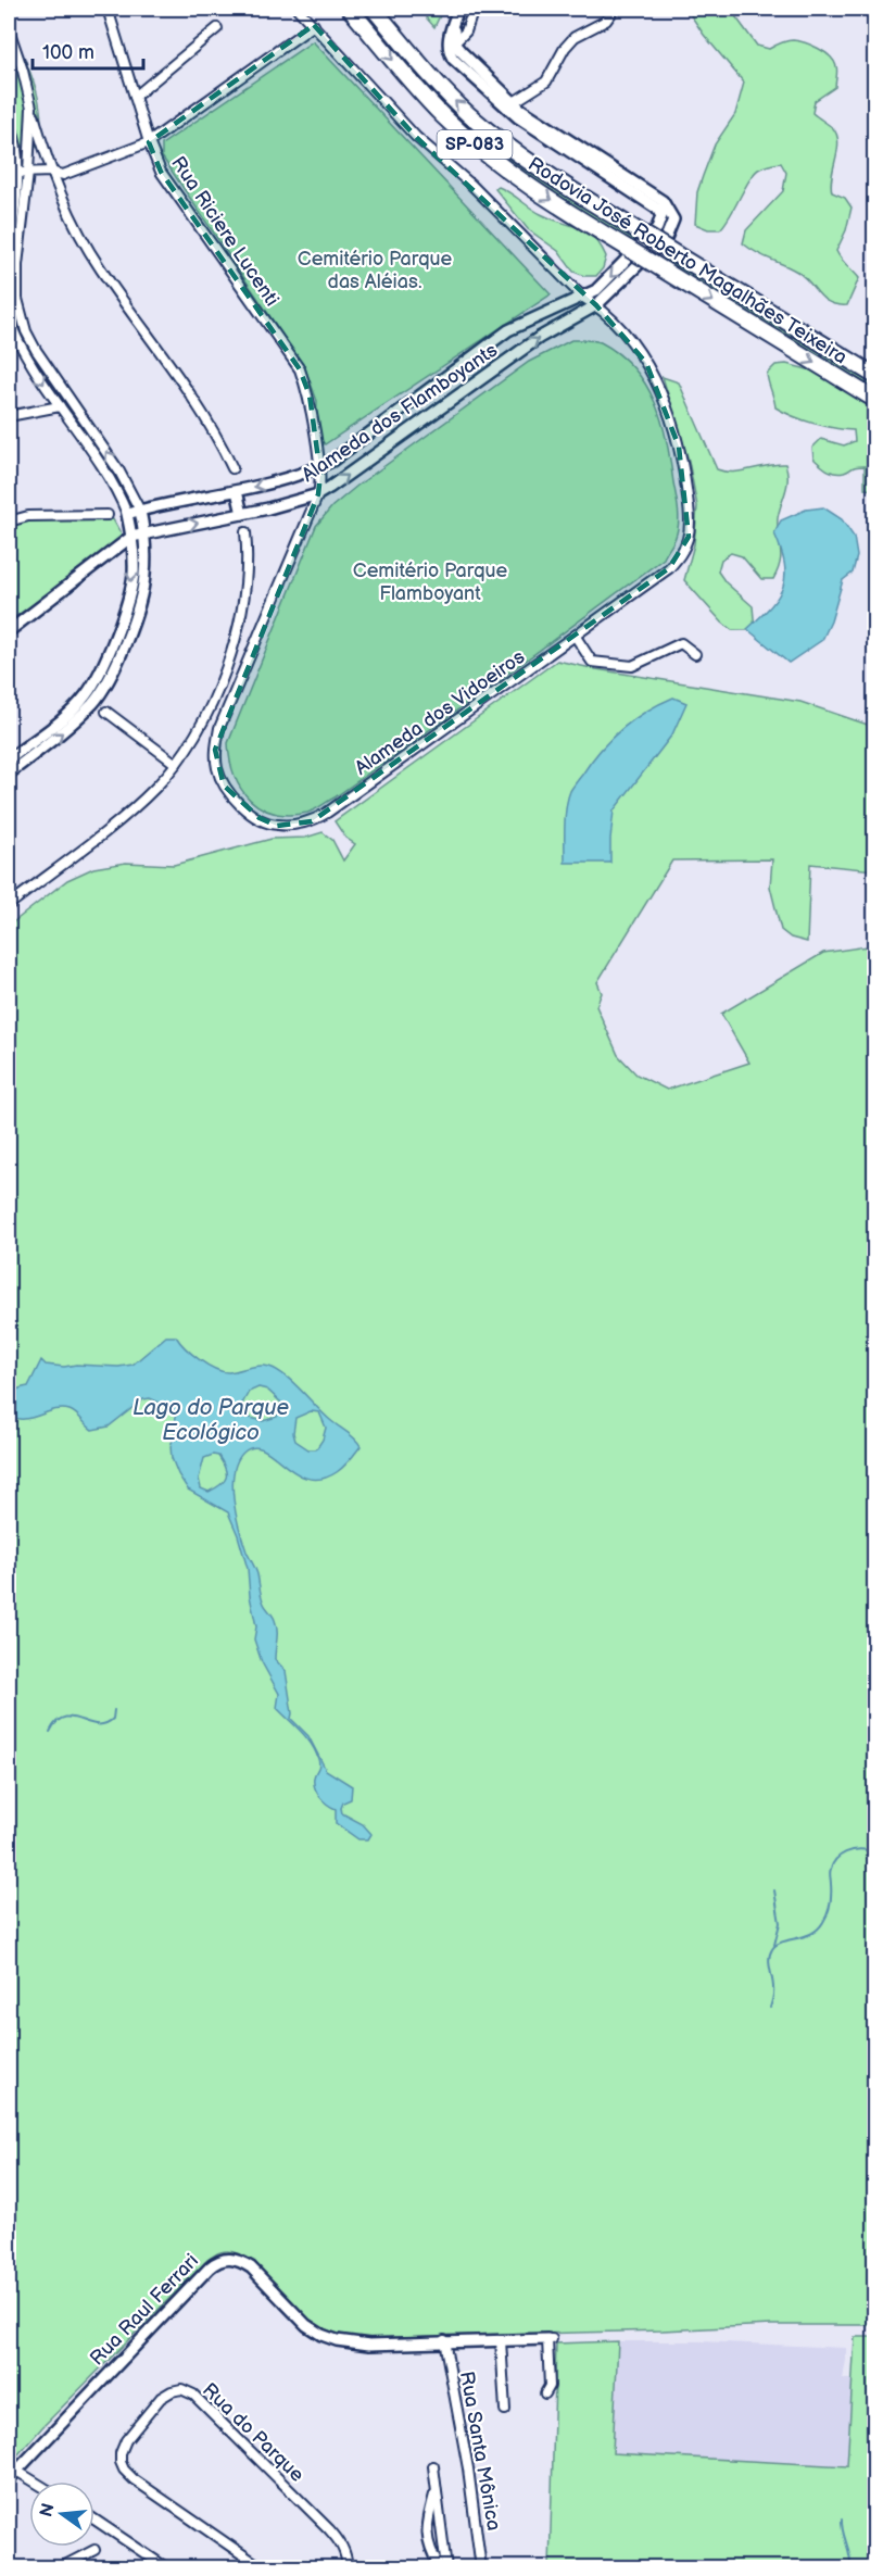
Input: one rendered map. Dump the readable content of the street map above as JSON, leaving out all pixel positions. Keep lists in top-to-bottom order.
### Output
{
  "streets": {
    "highway": ["SP-083", "Rodovia José Roberto Magalhães Teixeira"],
    "street": [
      "Rua Riciere Lucenti",
      "Alameda dos Flamboyants",
      "Alameda dos Vidoeiros",
      "Rua Raul Ferrari",
      "Rua do Parque",
      "Rua Santa Mônica"
    ]
  },
  "crossings": [
    ["Rua Riciere Lucenti", "Alameda dos Flamboyants"],
    ["Rua Riciere Lucenti", "Alameda dos Vidoeiros"],
    ["Alameda dos Flamboyants", "Alameda dos Vidoeiros"],
    ["Rua Raul Ferrari", "Rua Santa Mônica"]
  ],
  "water": ["Lago do Parque Ecológico"],
  "parks": ["Cemitério Parque das Aléias.", "Cemitério Parque Flamboyant"],
  "scale_bar": "100 m",
  "north": "left"
}
